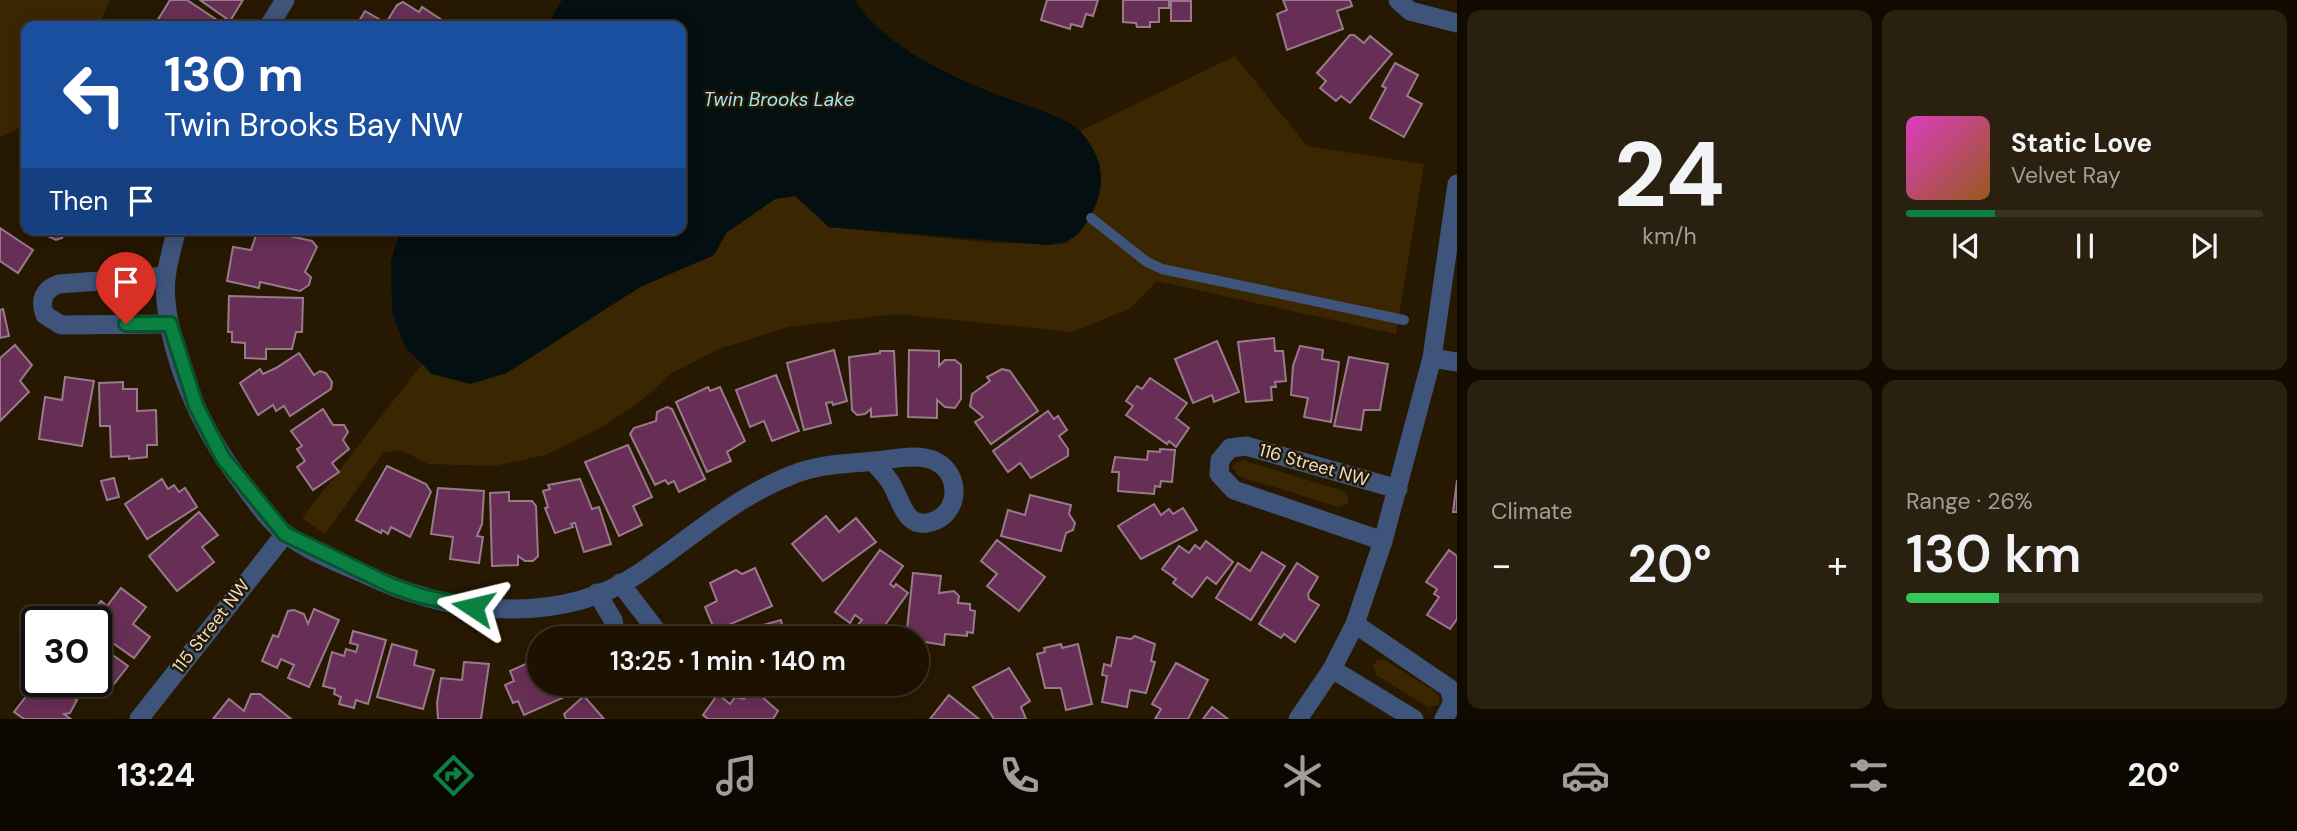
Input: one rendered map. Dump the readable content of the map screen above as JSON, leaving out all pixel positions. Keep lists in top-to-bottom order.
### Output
{
  "streets": {
    "street": ["116 Street NW", "115 Street NW"]
  },
  "water": ["Twin Brooks Lake"],
  "page": {
    "tile": [
      ["24", "km/h"],
      "Climate",
      ["Range · 26%", "130 km"]
    ],
    "turn": ["130 m", "Twin Brooks Bay NW"],
    "song": ["Static Love", "Velvet Ray"],
    "then": "Then",
    "heat": ["−", "20°", "+"],
    "limit": "30",
    "trip": "13:25 · 1 min · 140 m",
    "tabs": ["13:24", "20°"]
  }
}
